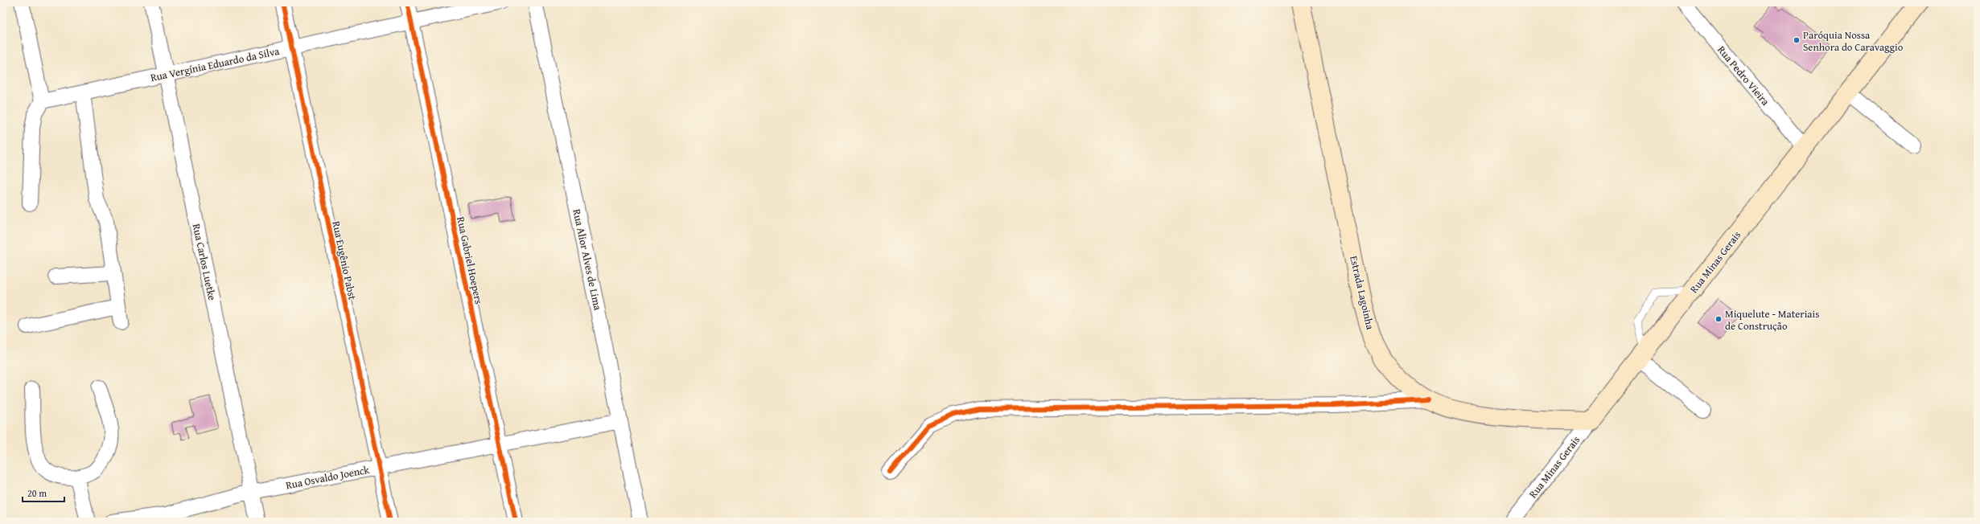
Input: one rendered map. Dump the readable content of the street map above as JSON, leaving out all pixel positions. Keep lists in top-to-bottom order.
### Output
{
  "streets": {
    "main road": ["Rua Minas Gerais", "Estrada Lagoinha"],
    "street": [
      "Rua Vergínia Eduardo da Silva",
      "Rua Pedro Vieira",
      "Rua Alior Alves de Lima",
      "Rua Eugênio Pabst",
      "Rua Gabriel Hoepers",
      "Rua Carlos Luetke",
      "Rua Osvaldo Joenck"
    ]
  },
  "crossings": [
    ["Rua Vergínia Eduardo da Silva", "Rua Eugênio Pabst"],
    ["Rua Vergínia Eduardo da Silva", "Rua Gabriel Hoepers"],
    ["Rua Vergínia Eduardo da Silva", "Rua Carlos Luetke"],
    ["Rua Pedro Vieira", "Rua Minas Gerais"],
    ["Rua Alior Alves de Lima", "Rua Osvaldo Joenck"],
    ["Rua Eugênio Pabst", "Rua Osvaldo Joenck"],
    ["Rua Gabriel Hoepers", "Rua Osvaldo Joenck"],
    ["Rua Carlos Luetke", "Rua Osvaldo Joenck"],
    ["Rua Minas Gerais", "Estrada Lagoinha"]
  ],
  "places": ["Paróquia Nossa Senhora do Caravaggio", "Miquelute - Materiais de Construção"],
  "scale_bar": "20 m"
}
